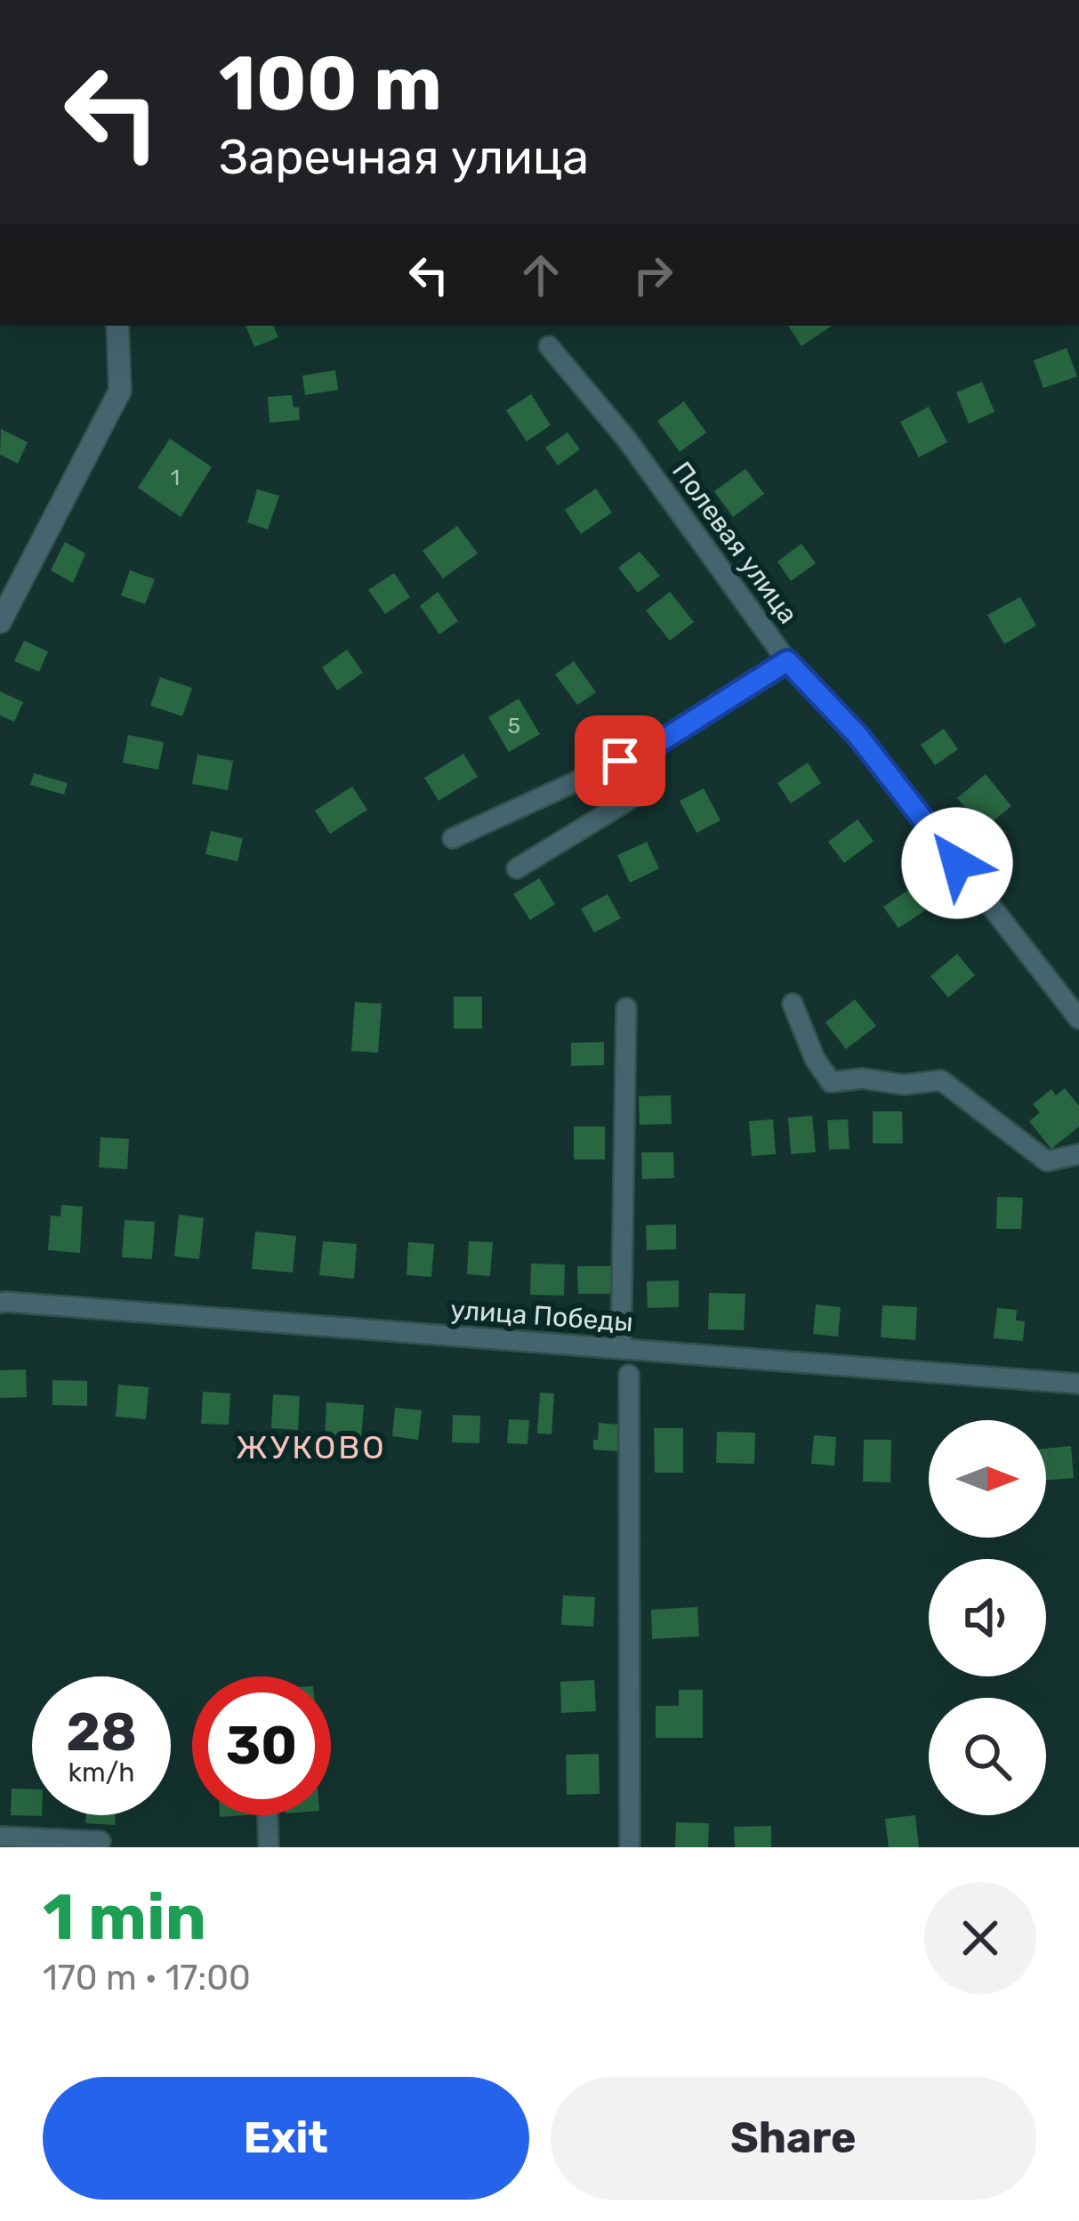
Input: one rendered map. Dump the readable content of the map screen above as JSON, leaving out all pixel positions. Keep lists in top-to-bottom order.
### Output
{
  "streets": {
    "street": ["Полевая улица", "улица Победы"]
  },
  "districts": ["ЖУКОВО"],
  "house_numbers": ["1", "5"],
  "north": "right",
  "page": {
    "turn": ["100 m", "Заречная улица"],
    "speed": "28 km/h",
    "limit": "30",
    "heading": ["1 min", "170 m · 17:00"],
    "buttons": ["Exit", "Share"]
  }
}
